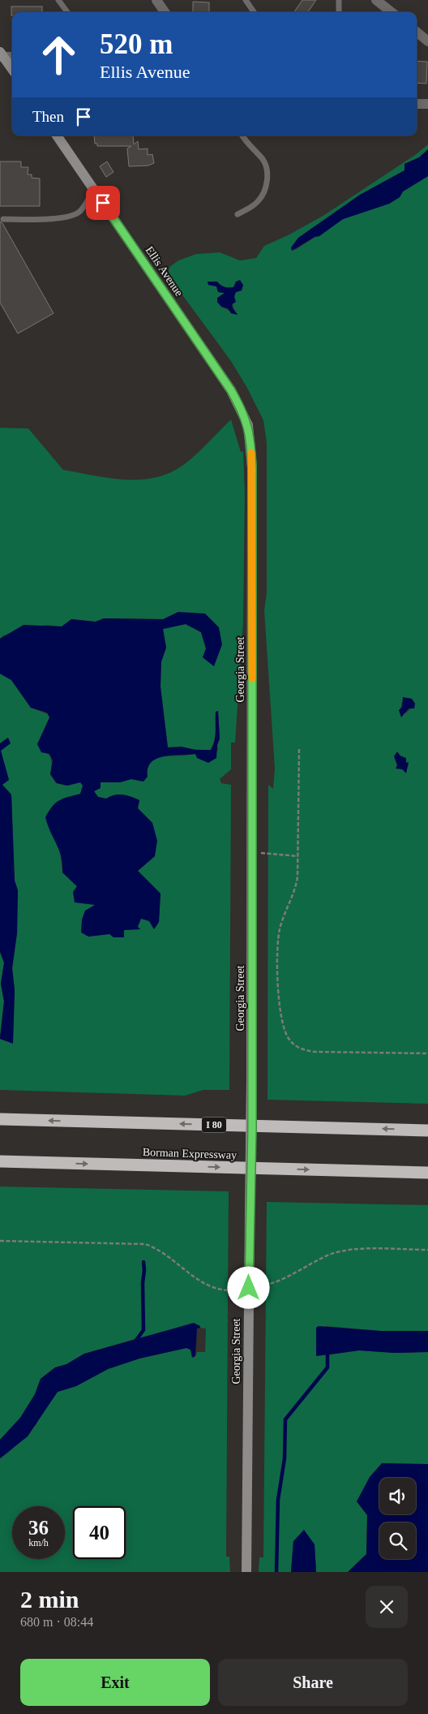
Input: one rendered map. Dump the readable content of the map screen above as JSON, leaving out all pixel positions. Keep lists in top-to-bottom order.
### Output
{
  "streets": {
    "highway": ["I 80", "Borman Expressway"],
    "street": ["Ellis Avenue", "Georgia Street"]
  },
  "crossings": [
    ["Ellis Avenue", "Georgia Street"]
  ],
  "page": {
    "turn": ["520 m", "Ellis Avenue"],
    "then": "Then",
    "speed": "36 km/h",
    "limit": "40",
    "heading": ["2 min", "680 m · 08:44"],
    "buttons": ["Exit", "Share"]
  }
}
